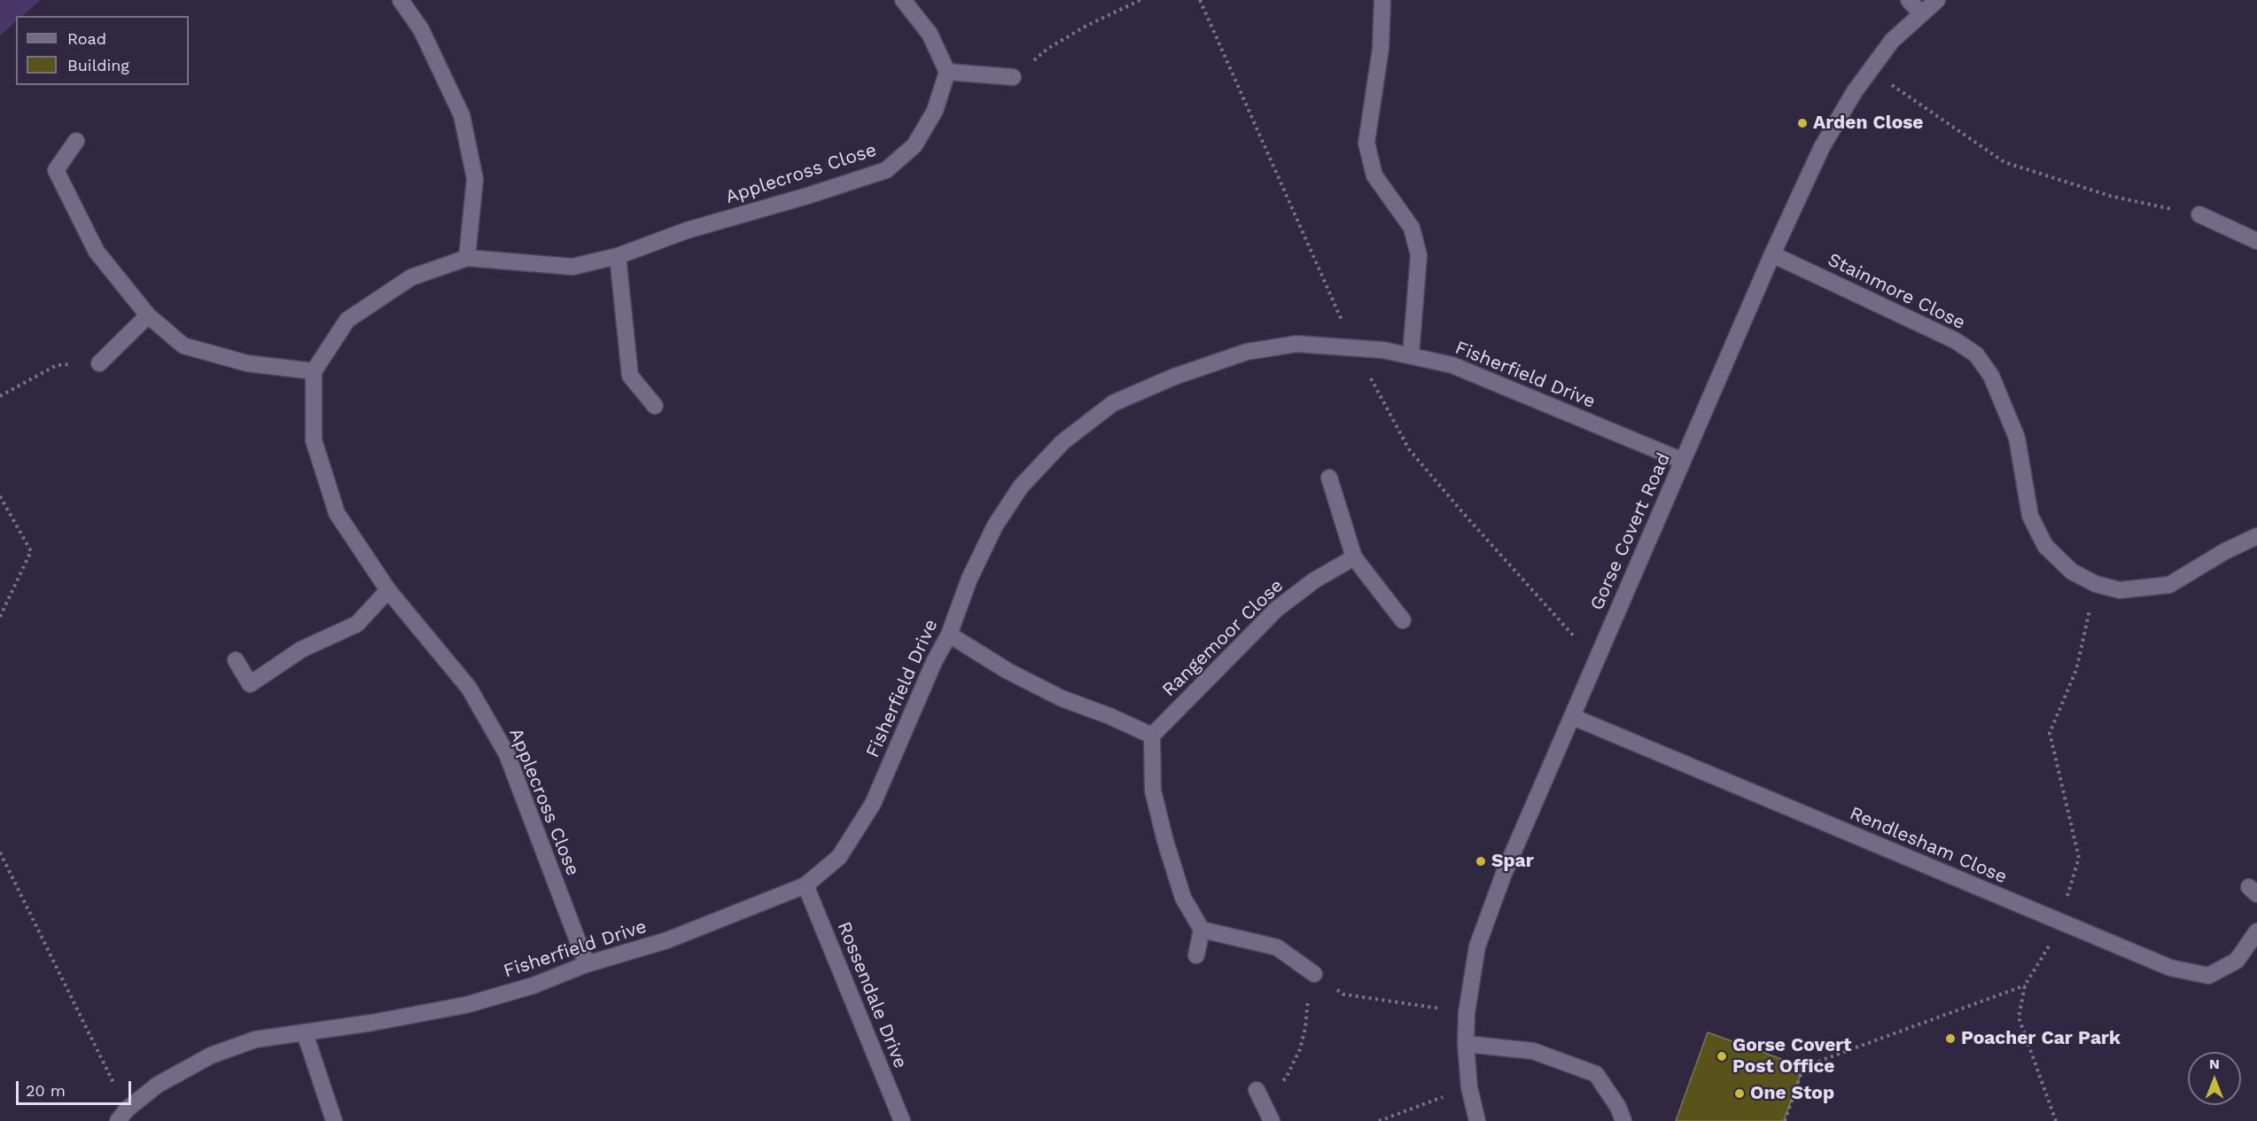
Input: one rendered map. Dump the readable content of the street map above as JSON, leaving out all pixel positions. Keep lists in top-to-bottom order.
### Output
{
  "streets": {
    "street": [
      "Applecross Close",
      "Stainmore Close",
      "Fisherfield Drive",
      "Gorse Covert Road",
      "Rangemoor Close",
      "Rendlesham Close",
      "Rossendale Drive"
    ]
  },
  "crossings": [
    ["Applecross Close", "Fisherfield Drive"],
    ["Stainmore Close", "Gorse Covert Road"],
    ["Fisherfield Drive", "Gorse Covert Road"],
    ["Fisherfield Drive", "Rossendale Drive"],
    ["Gorse Covert Road", "Rendlesham Close"]
  ],
  "places": [
    "Arden Close",
    "Spar",
    "Poacher Car Park",
    "Gorse Covert Post Office",
    "One Stop"
  ],
  "legend": ["Road", "Building"],
  "scale_bar": "20 m",
  "north": "top"
}
